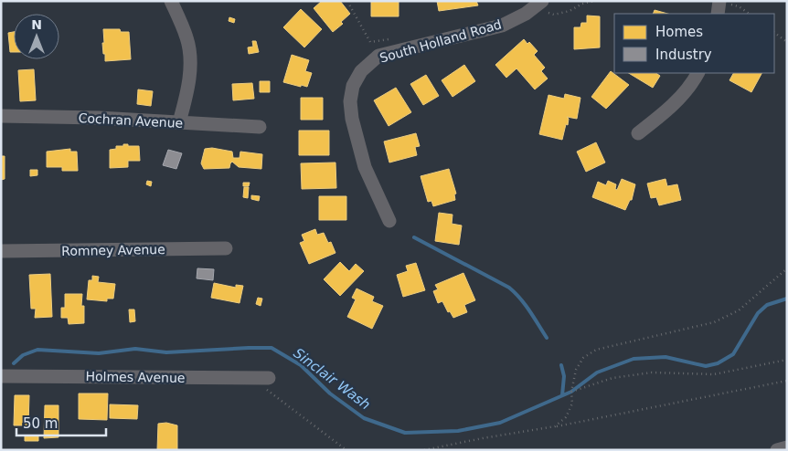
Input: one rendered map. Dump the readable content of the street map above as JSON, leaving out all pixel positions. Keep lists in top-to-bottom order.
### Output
{
  "streets": {
    "street": [
      "South Holland Road",
      "Cochran Avenue",
      "Romney Avenue",
      "Holmes Avenue"
    ]
  },
  "water": ["Sinclair Wash"],
  "legend": ["Homes", "Industry"],
  "scale_bar": "50 m",
  "north": "top"
}
